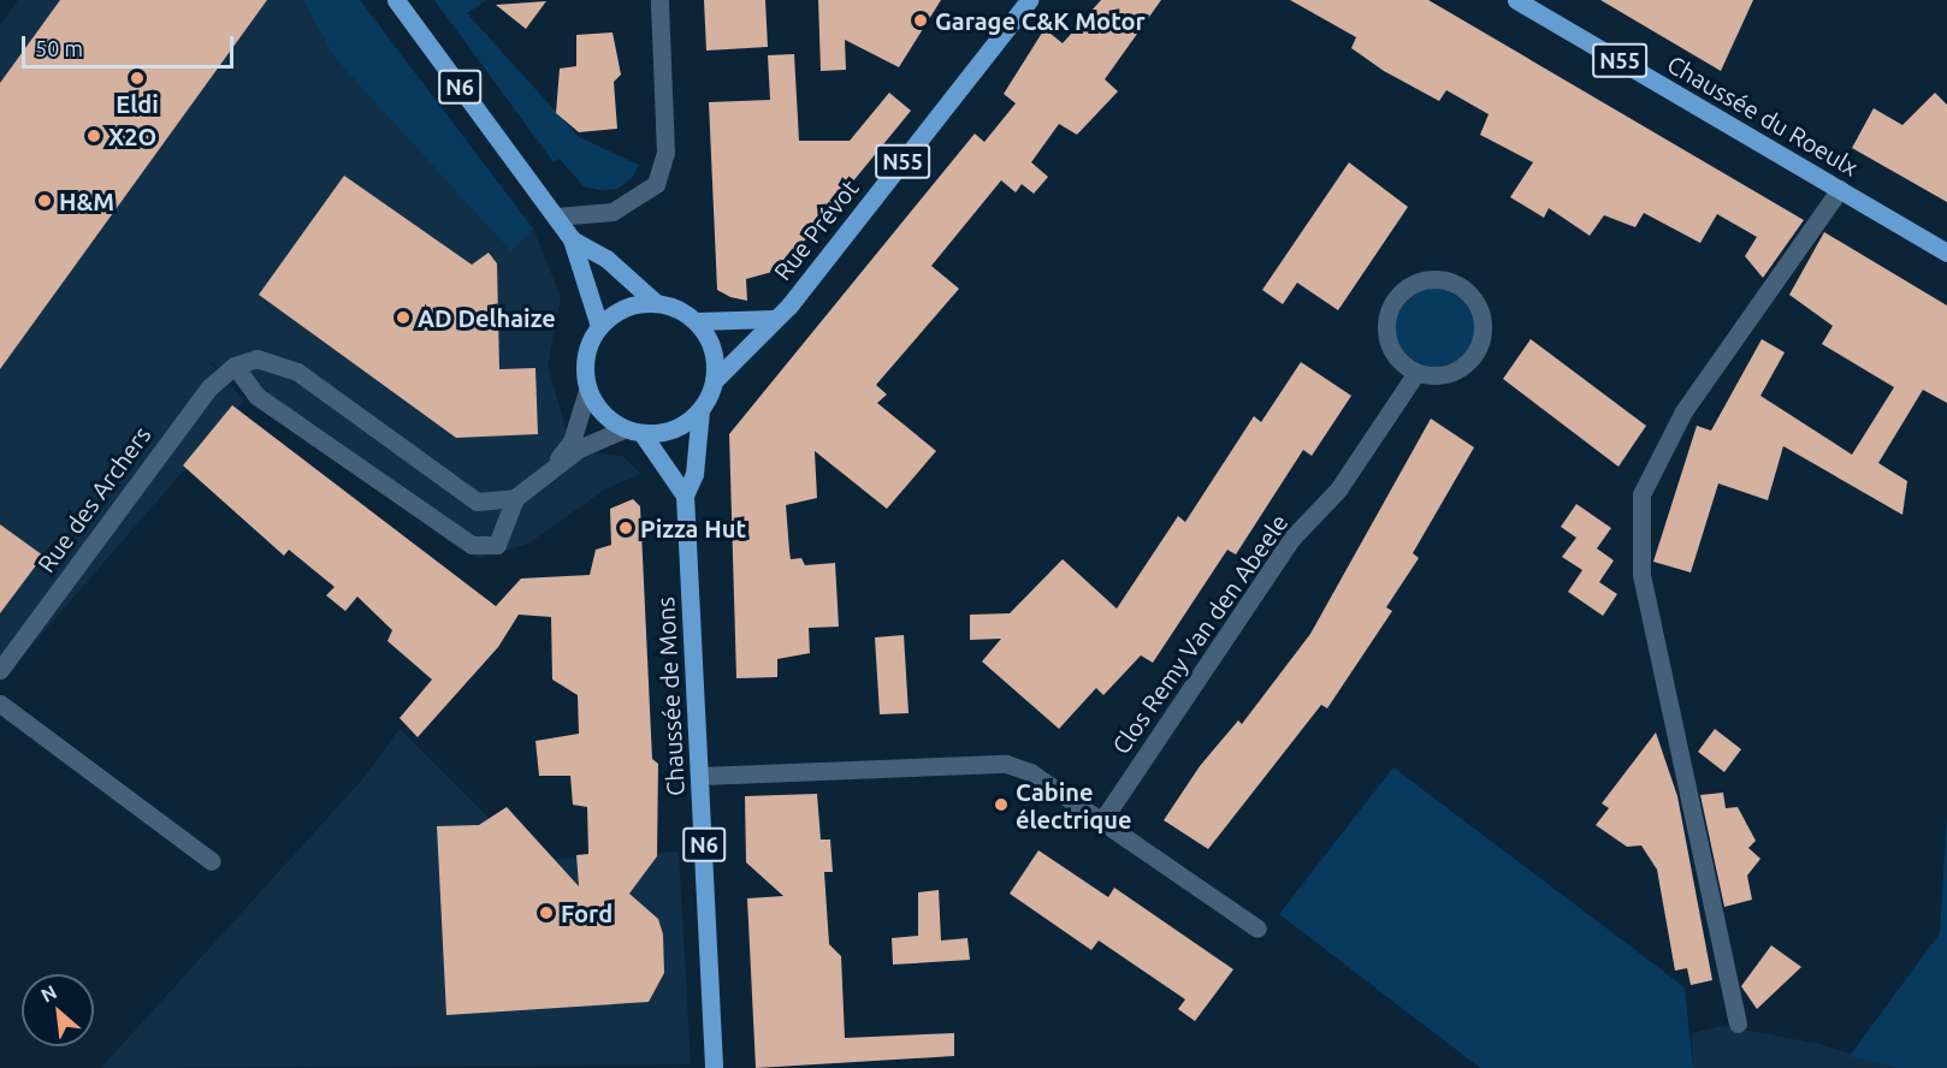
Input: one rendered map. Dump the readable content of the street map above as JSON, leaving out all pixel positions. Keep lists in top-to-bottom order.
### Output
{
  "streets": {
    "main road": [
      "N55",
      "N6",
      "Chaussée du Roeulx",
      "Rue Prévot",
      "Chaussée de Mons"
    ],
    "street": ["Rue des Archers", "Clos Remy Van den Abeele"]
  },
  "crossings": [
    ["N6", "Rue Prévot"],
    ["N6", "Chaussée de Mons"],
    ["Rue Prévot", "Chaussée de Mons"]
  ],
  "places": [
    "Garage C&K Motor",
    "Eldi",
    "X2O",
    "H&M",
    "AD Delhaize",
    "Pizza Hut",
    "Cabine électrique",
    "Ford"
  ],
  "scale_bar": "50 m",
  "north": "top left"
}
